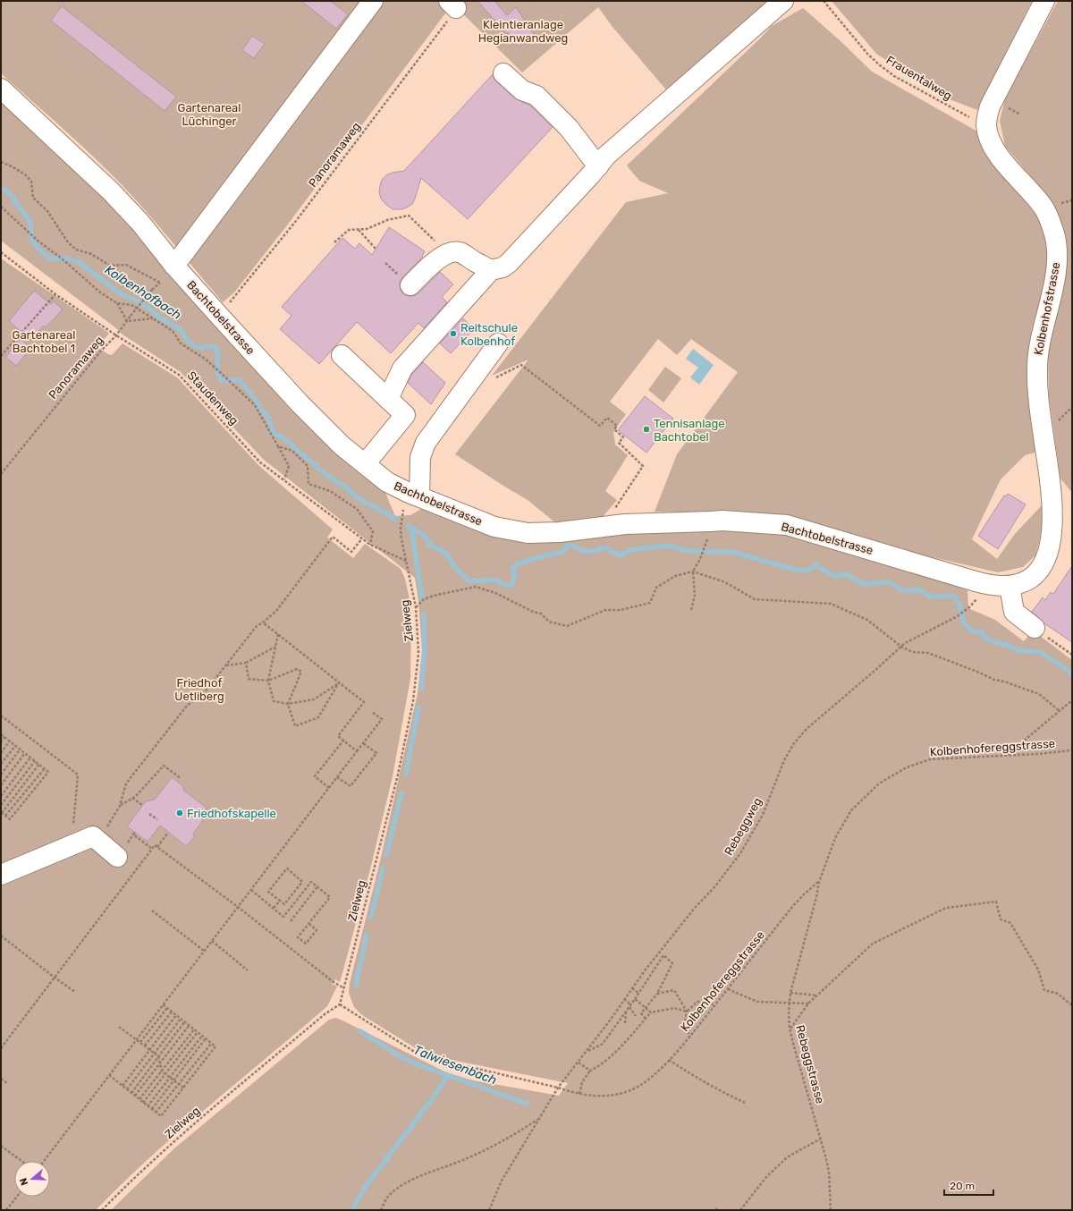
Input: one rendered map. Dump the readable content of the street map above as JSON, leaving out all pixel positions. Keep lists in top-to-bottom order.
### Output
{
  "streets": {
    "street": ["Kolbenhofstrasse", "Bachtobelstrasse"],
    "path": [
      "Frauentalweg",
      "Panoramaweg",
      "Staudenweg",
      "Zielweg",
      "Kolbenhofereggstrasse",
      "Rebeggweg",
      "Rebeggstrasse"
    ]
  },
  "crossings": [
    ["Frauentalweg", "Kolbenhofstrasse"],
    ["Panoramaweg", "Bachtobelstrasse"],
    ["Panoramaweg", "Staudenweg"],
    ["Kolbenhofstrasse", "Bachtobelstrasse"],
    ["Bachtobelstrasse", "Zielweg"],
    ["Staudenweg", "Zielweg"],
    ["Zielweg", "Kolbenhofereggstrasse"],
    ["Kolbenhofereggstrasse", "Rebeggweg"],
    ["Kolbenhofereggstrasse", "Rebeggstrasse"]
  ],
  "water": ["Kolbenhofbach", "Talwiesenbach"],
  "parks": [
    "Kleintieranlage Hegianwandweg",
    "Gartenareal Lüchinger",
    "Gartenareal Bachtobel 1",
    "Friedhof Uetliberg"
  ],
  "places": ["Reitschule Kolbenhof", "Tennisanlage Bachtobel", "Friedhofskapelle"],
  "scale_bar": "20 m",
  "north": "left"
}
